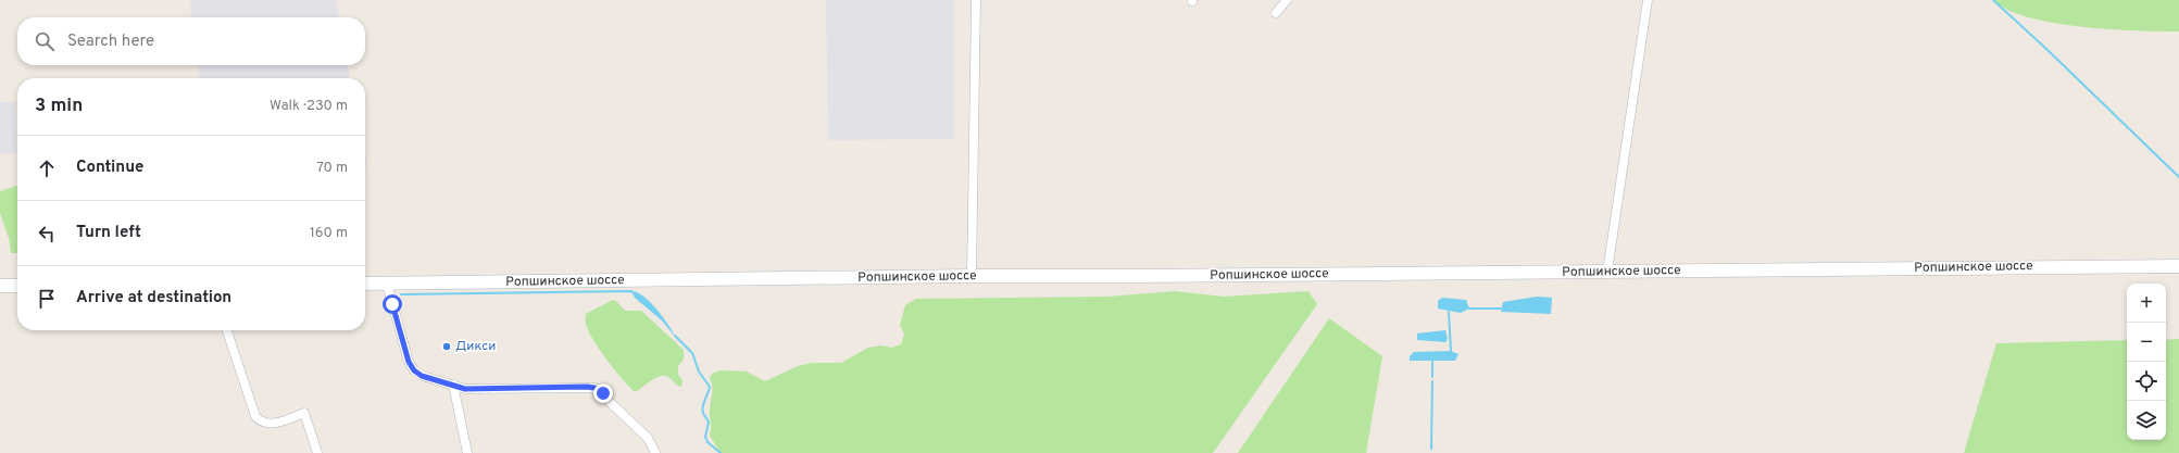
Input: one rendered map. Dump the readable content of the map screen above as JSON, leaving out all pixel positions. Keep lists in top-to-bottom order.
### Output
{
  "streets": {
    "main road": ["Ропшинское шоссе"]
  },
  "places": ["Дикси"],
  "page": {
    "search": "Search here",
    "heading": ["3 min", "Walk · 230 m"],
    "list": [
      ["Continue", "70 m"],
      ["Turn left", "160 m"],
      "Arrive at destination"
    ],
    "map_buttons": ["+", "−"]
  }
}
